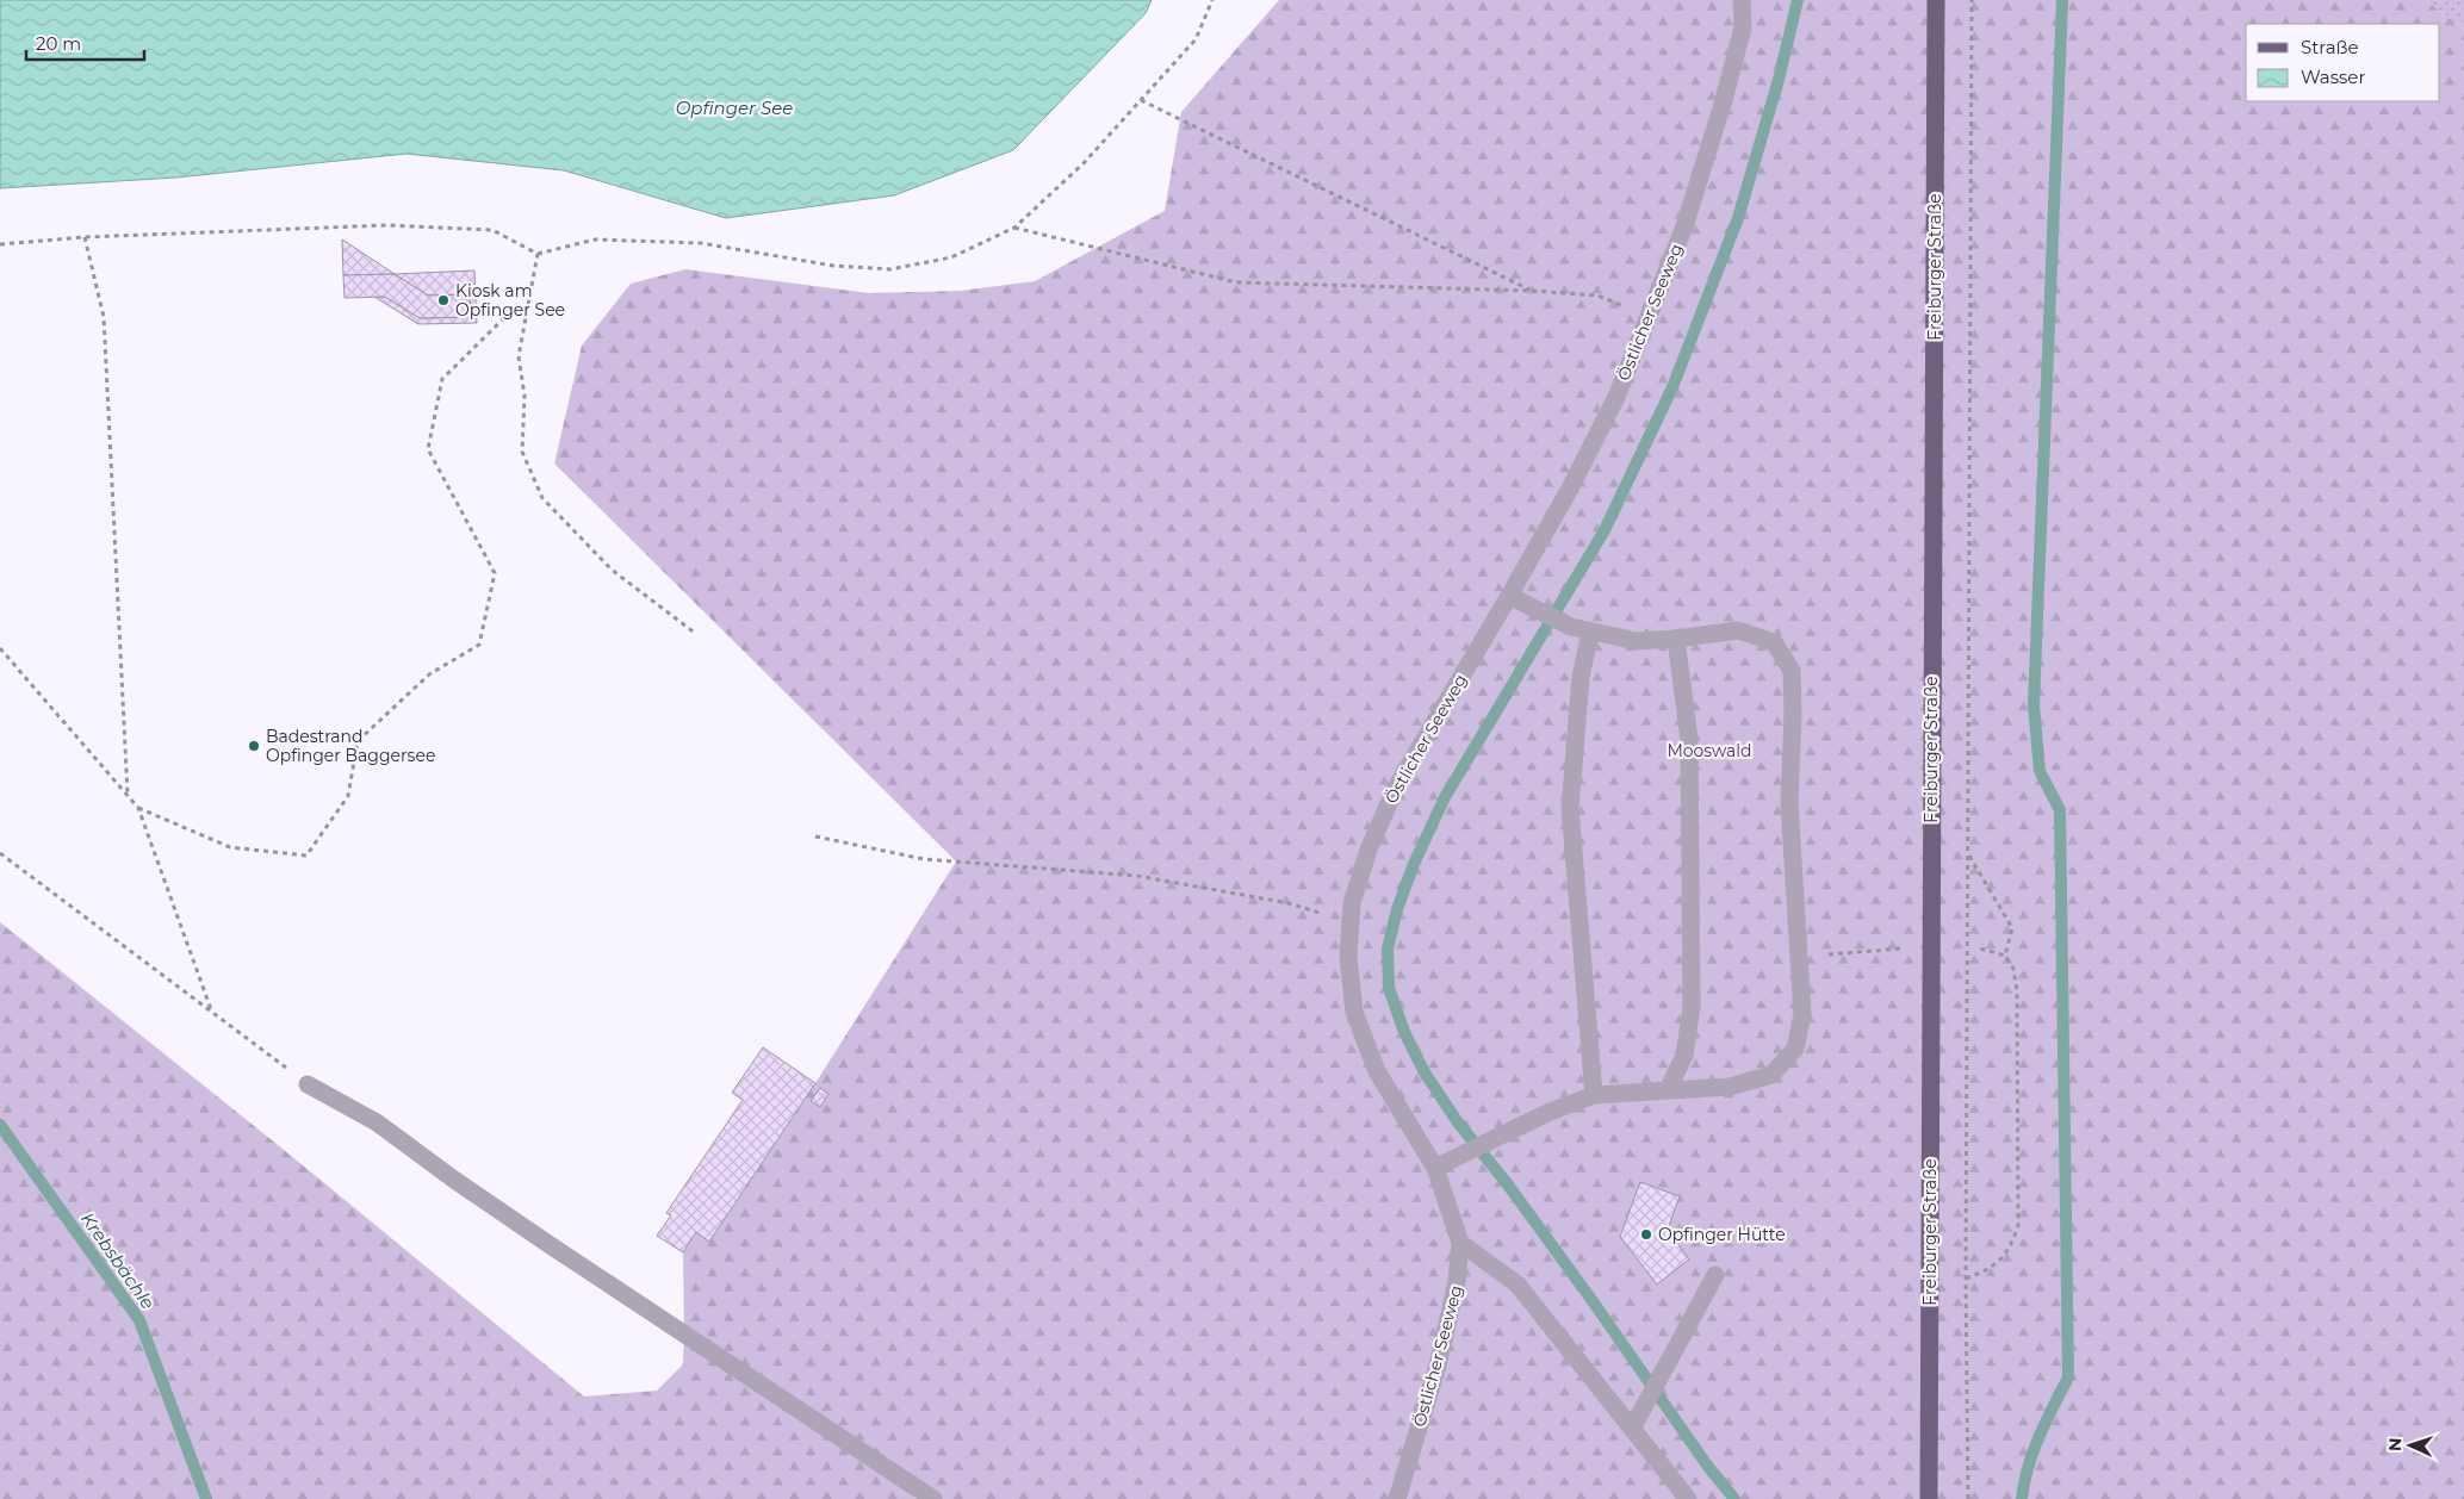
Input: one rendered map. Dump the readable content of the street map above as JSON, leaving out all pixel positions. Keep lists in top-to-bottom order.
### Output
{
  "streets": {
    "main road": ["Freiburger Straße"],
    "lane": ["Östlicher Seeweg"]
  },
  "water": ["Opfinger See", "Krebsbächle"],
  "parks": ["Mooswald"],
  "places": ["Kiosk am Opfinger See", "Badestrand Opfinger Baggersee", "Opfinger Hütte"],
  "legend": ["Straße", "Wasser"],
  "scale_bar": "20 m",
  "north": "left"
}
